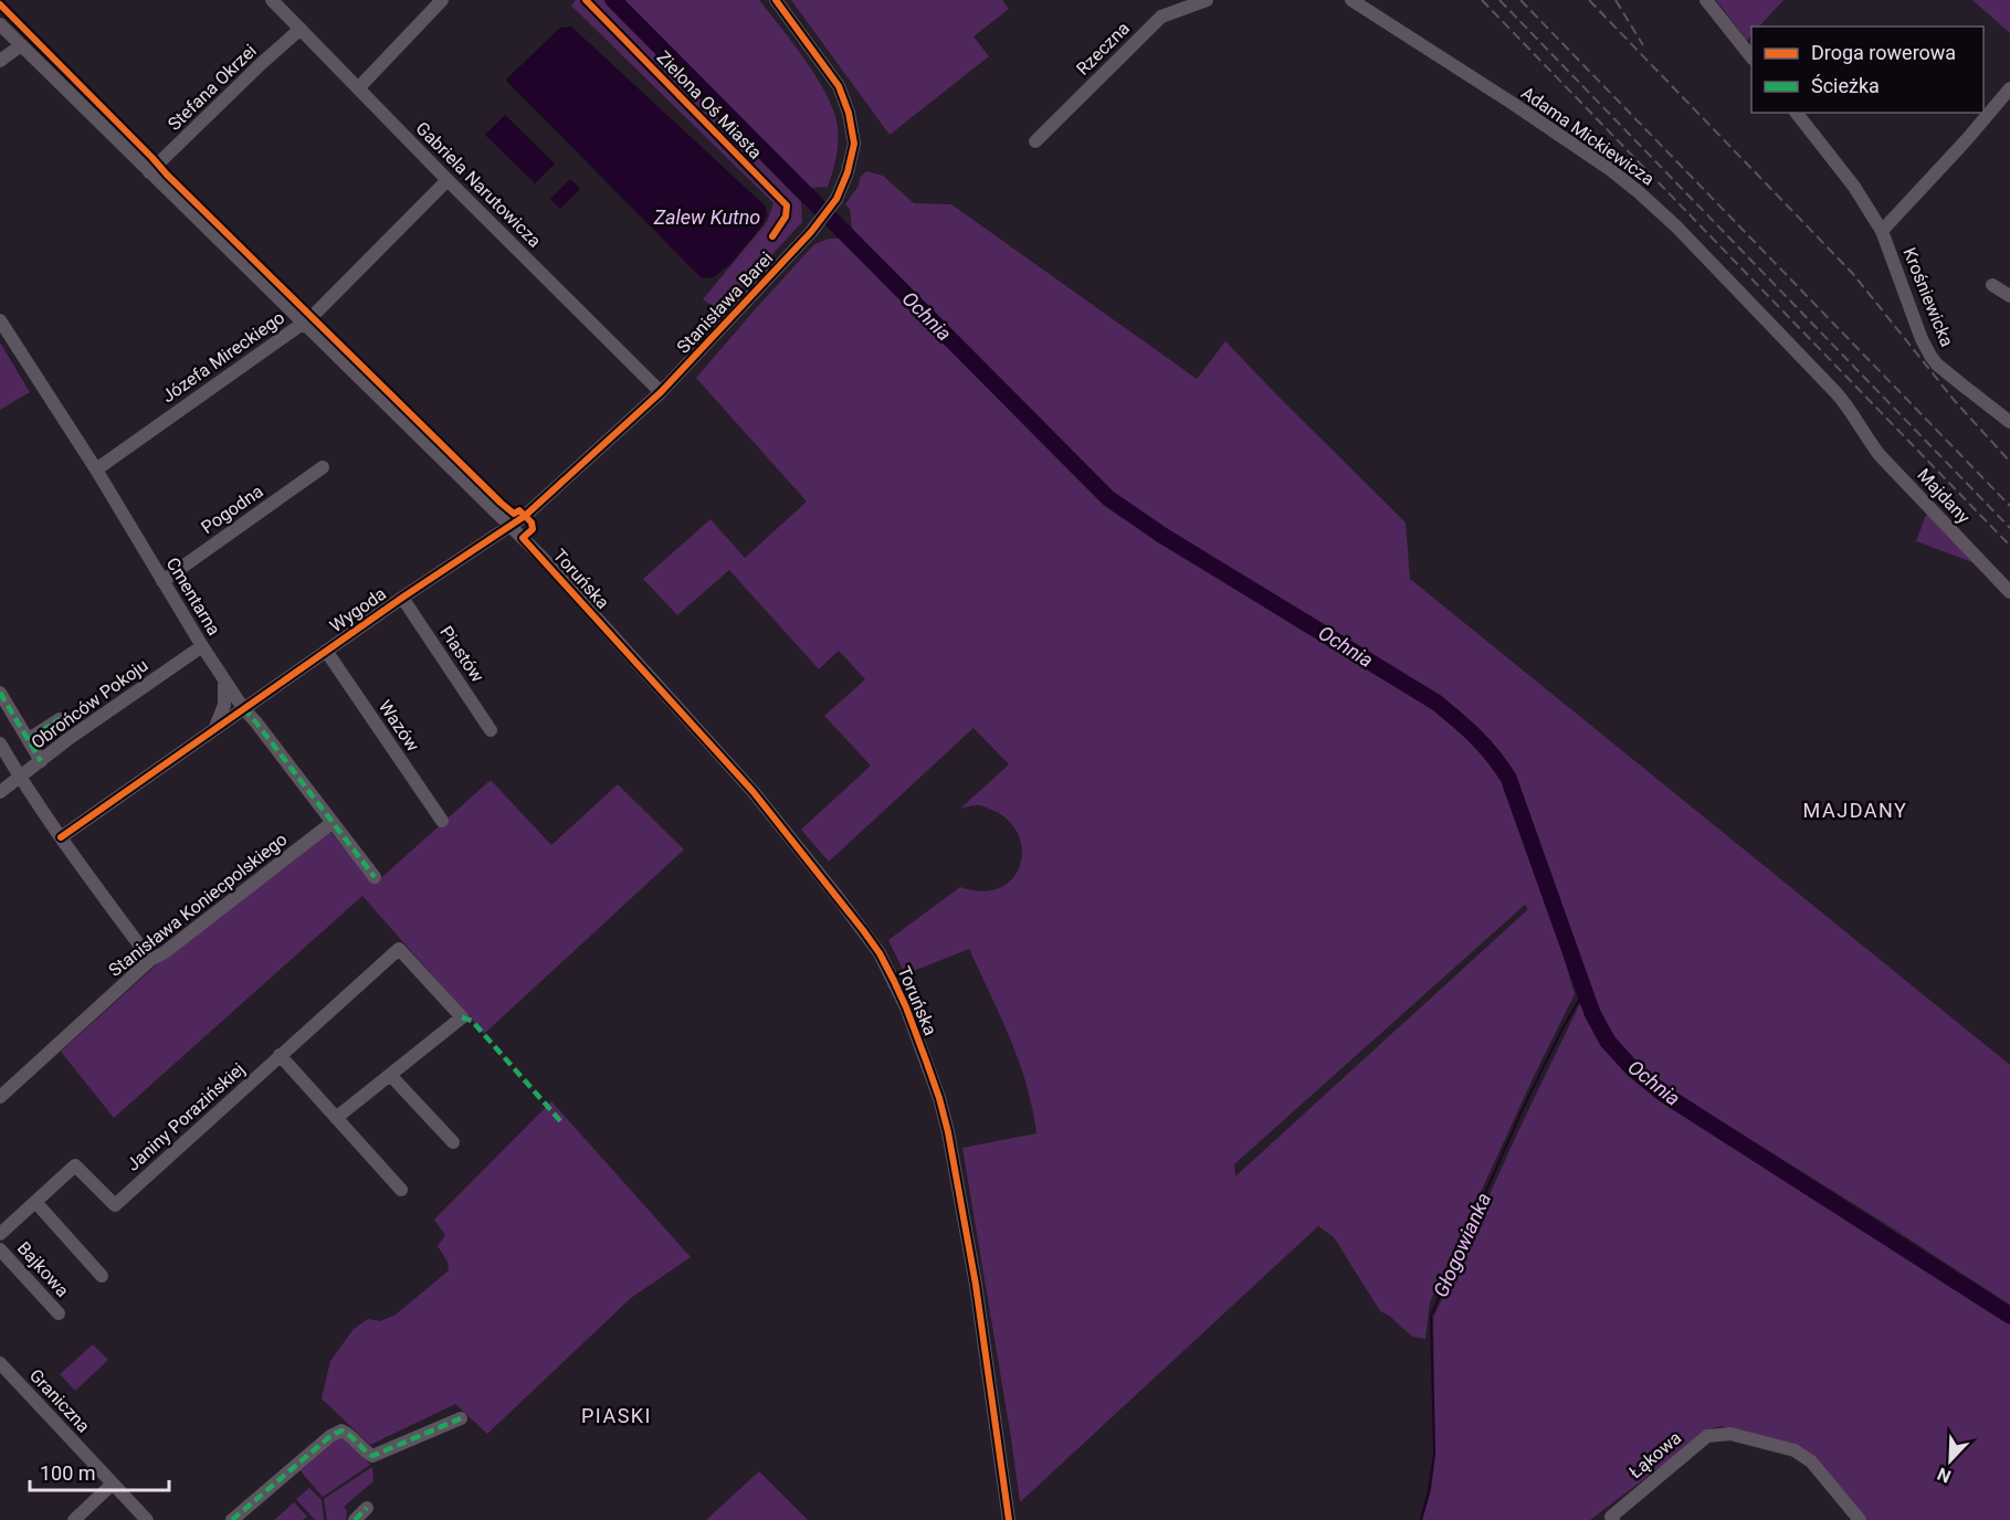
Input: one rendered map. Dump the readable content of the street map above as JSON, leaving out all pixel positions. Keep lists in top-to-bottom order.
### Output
{
  "streets": {
    "street": [
      "Rzeczna",
      "Stefana Okrzei",
      "Adama Mickiewicza",
      "Gabriela Narutowicza",
      "Krośniewicka",
      "Stanisława Barei",
      "Józefa Mireckiego",
      "Majdany",
      "Pogodna",
      "Toruńska",
      "Cmentarna",
      "Wygoda",
      "Piastów",
      "Obrońców Pokoju",
      "Wazów",
      "Stanisława Koniecpolskiego",
      "Janiny Porazińskiej",
      "Bajkowa",
      "Graniczna",
      "Łąkowa"
    ],
    "cycle path": ["Zielona Oś Miasta"]
  },
  "crossings": [
    ["Stefana Okrzei", "Gabriela Narutowicza"],
    ["Stefana Okrzei", "Toruńska"],
    ["Adama Mickiewicza", "Majdany"],
    ["Gabriela Narutowicza", "Stanisława Barei"],
    ["Gabriela Narutowicza", "Józefa Mireckiego"],
    ["Gabriela Narutowicza", "Wygoda"],
    ["Stanisława Barei", "Wygoda"],
    ["Józefa Mireckiego", "Toruńska"],
    ["Józefa Mireckiego", "Cmentarna"],
    ["Pogodna", "Cmentarna"],
    ["Toruńska", "Wygoda"],
    ["Cmentarna", "Wygoda"],
    ["Cmentarna", "Obrońców Pokoju"],
    ["Cmentarna", "Stanisława Koniecpolskiego"],
    ["Wygoda", "Piastów"],
    ["Wygoda", "Wazów"]
  ],
  "districts": ["MAJDANY", "PIASKI"],
  "water": ["Zalew Kutno", "Ochnia", "Głogowianka"],
  "legend": ["Droga rowerowa", "Ścieżka"],
  "scale_bar": "100 m",
  "north": "bottom left"
}
